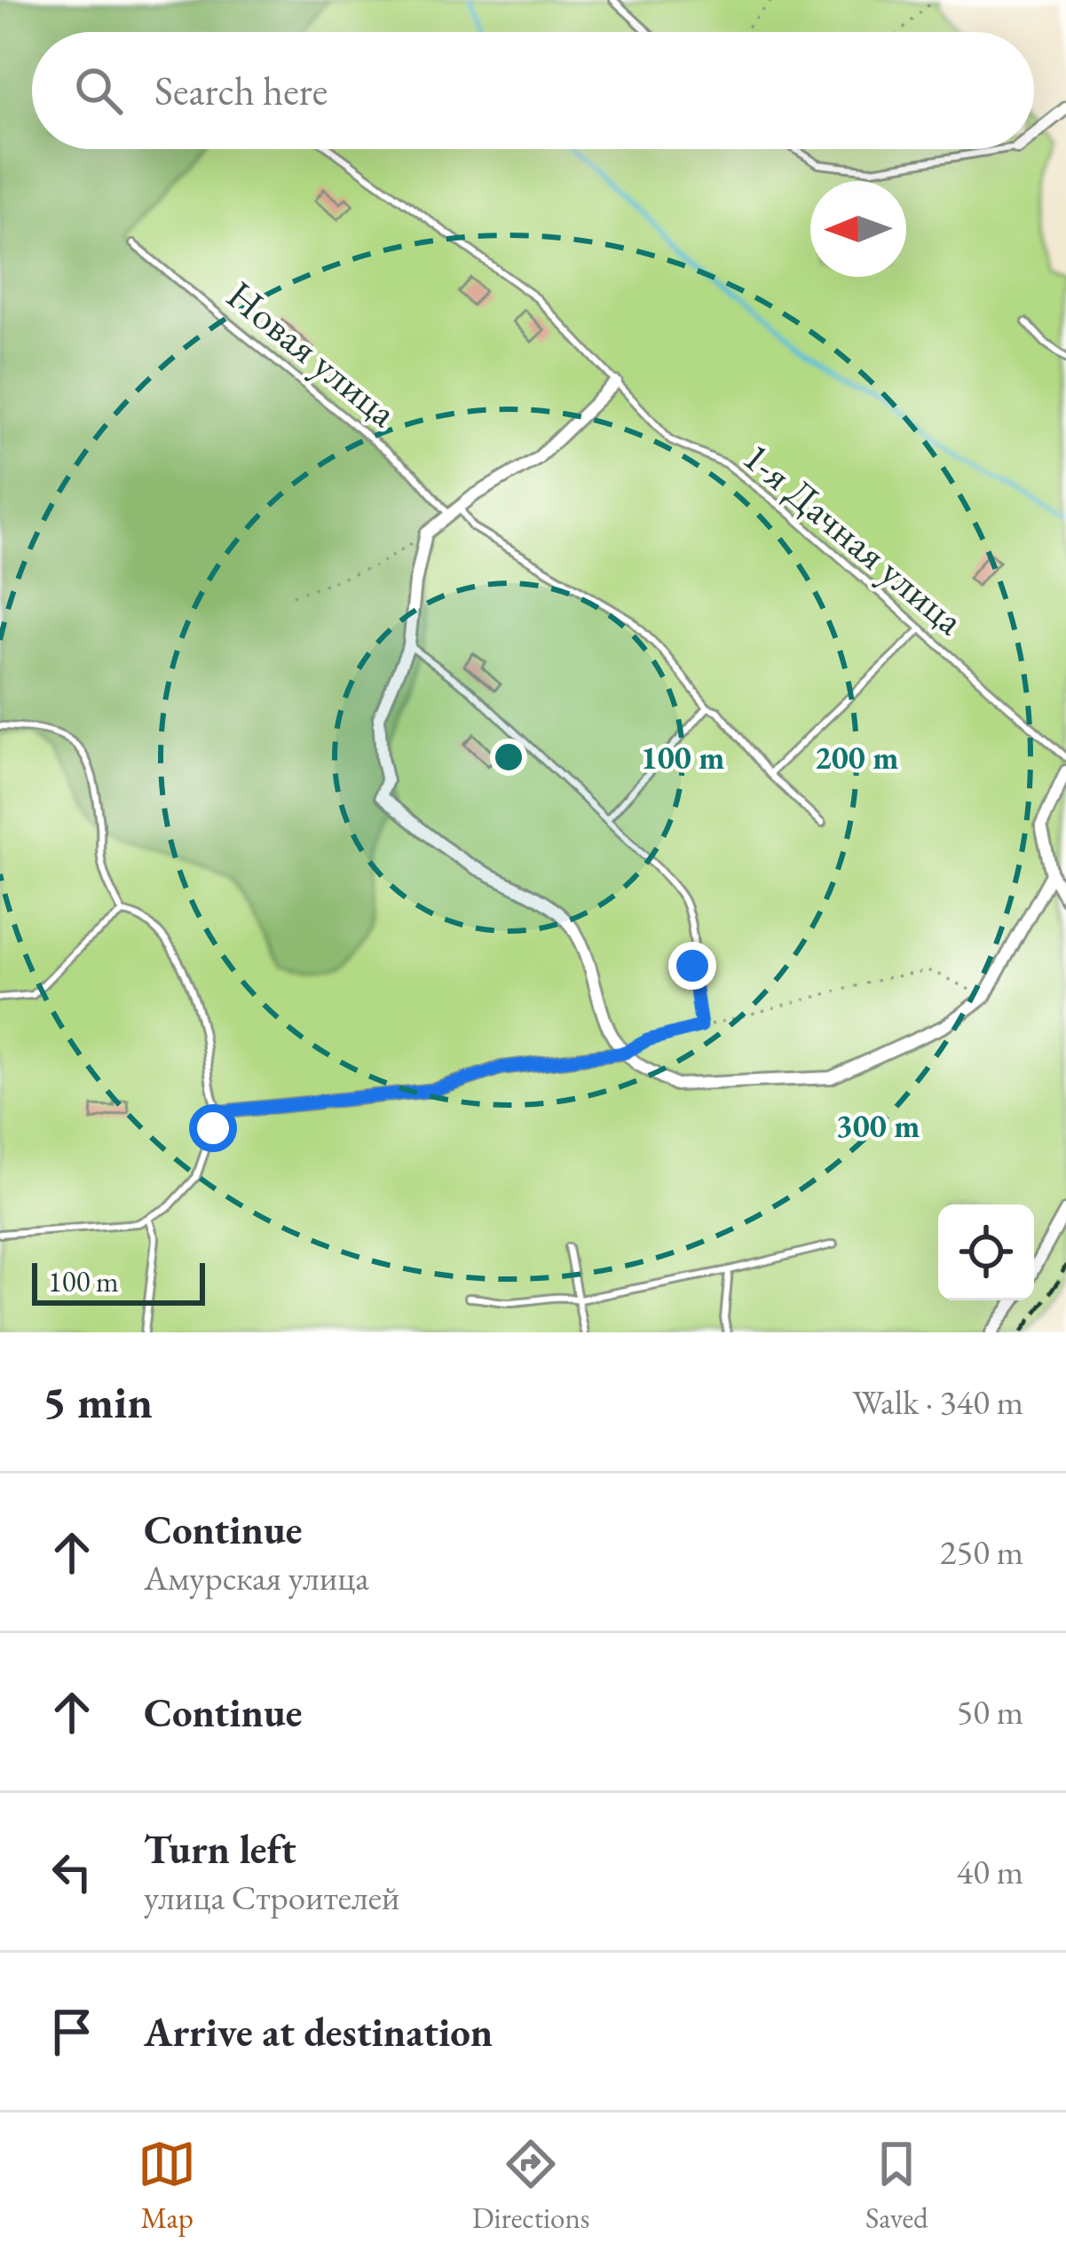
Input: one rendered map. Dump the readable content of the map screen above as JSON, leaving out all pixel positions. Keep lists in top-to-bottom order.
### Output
{
  "streets": {
    "lane": ["Новая улица", "1-я Дачная улица"]
  },
  "scale_bar": "100 m",
  "north": "left",
  "page": {
    "search": "Search here",
    "scale": "100 m",
    "heading": ["5 min", "Walk · 340 m"],
    "list": [
      ["Continue", "Амурская улица", "250 m"],
      ["Continue", "50 m"],
      ["Turn left", "улица Строителей", "40 m"],
      "Arrive at destination"
    ],
    "nav": ["Map", "Directions", "Saved"]
  },
  "rings": ["100 m", "200 m", "300 m"]
}
